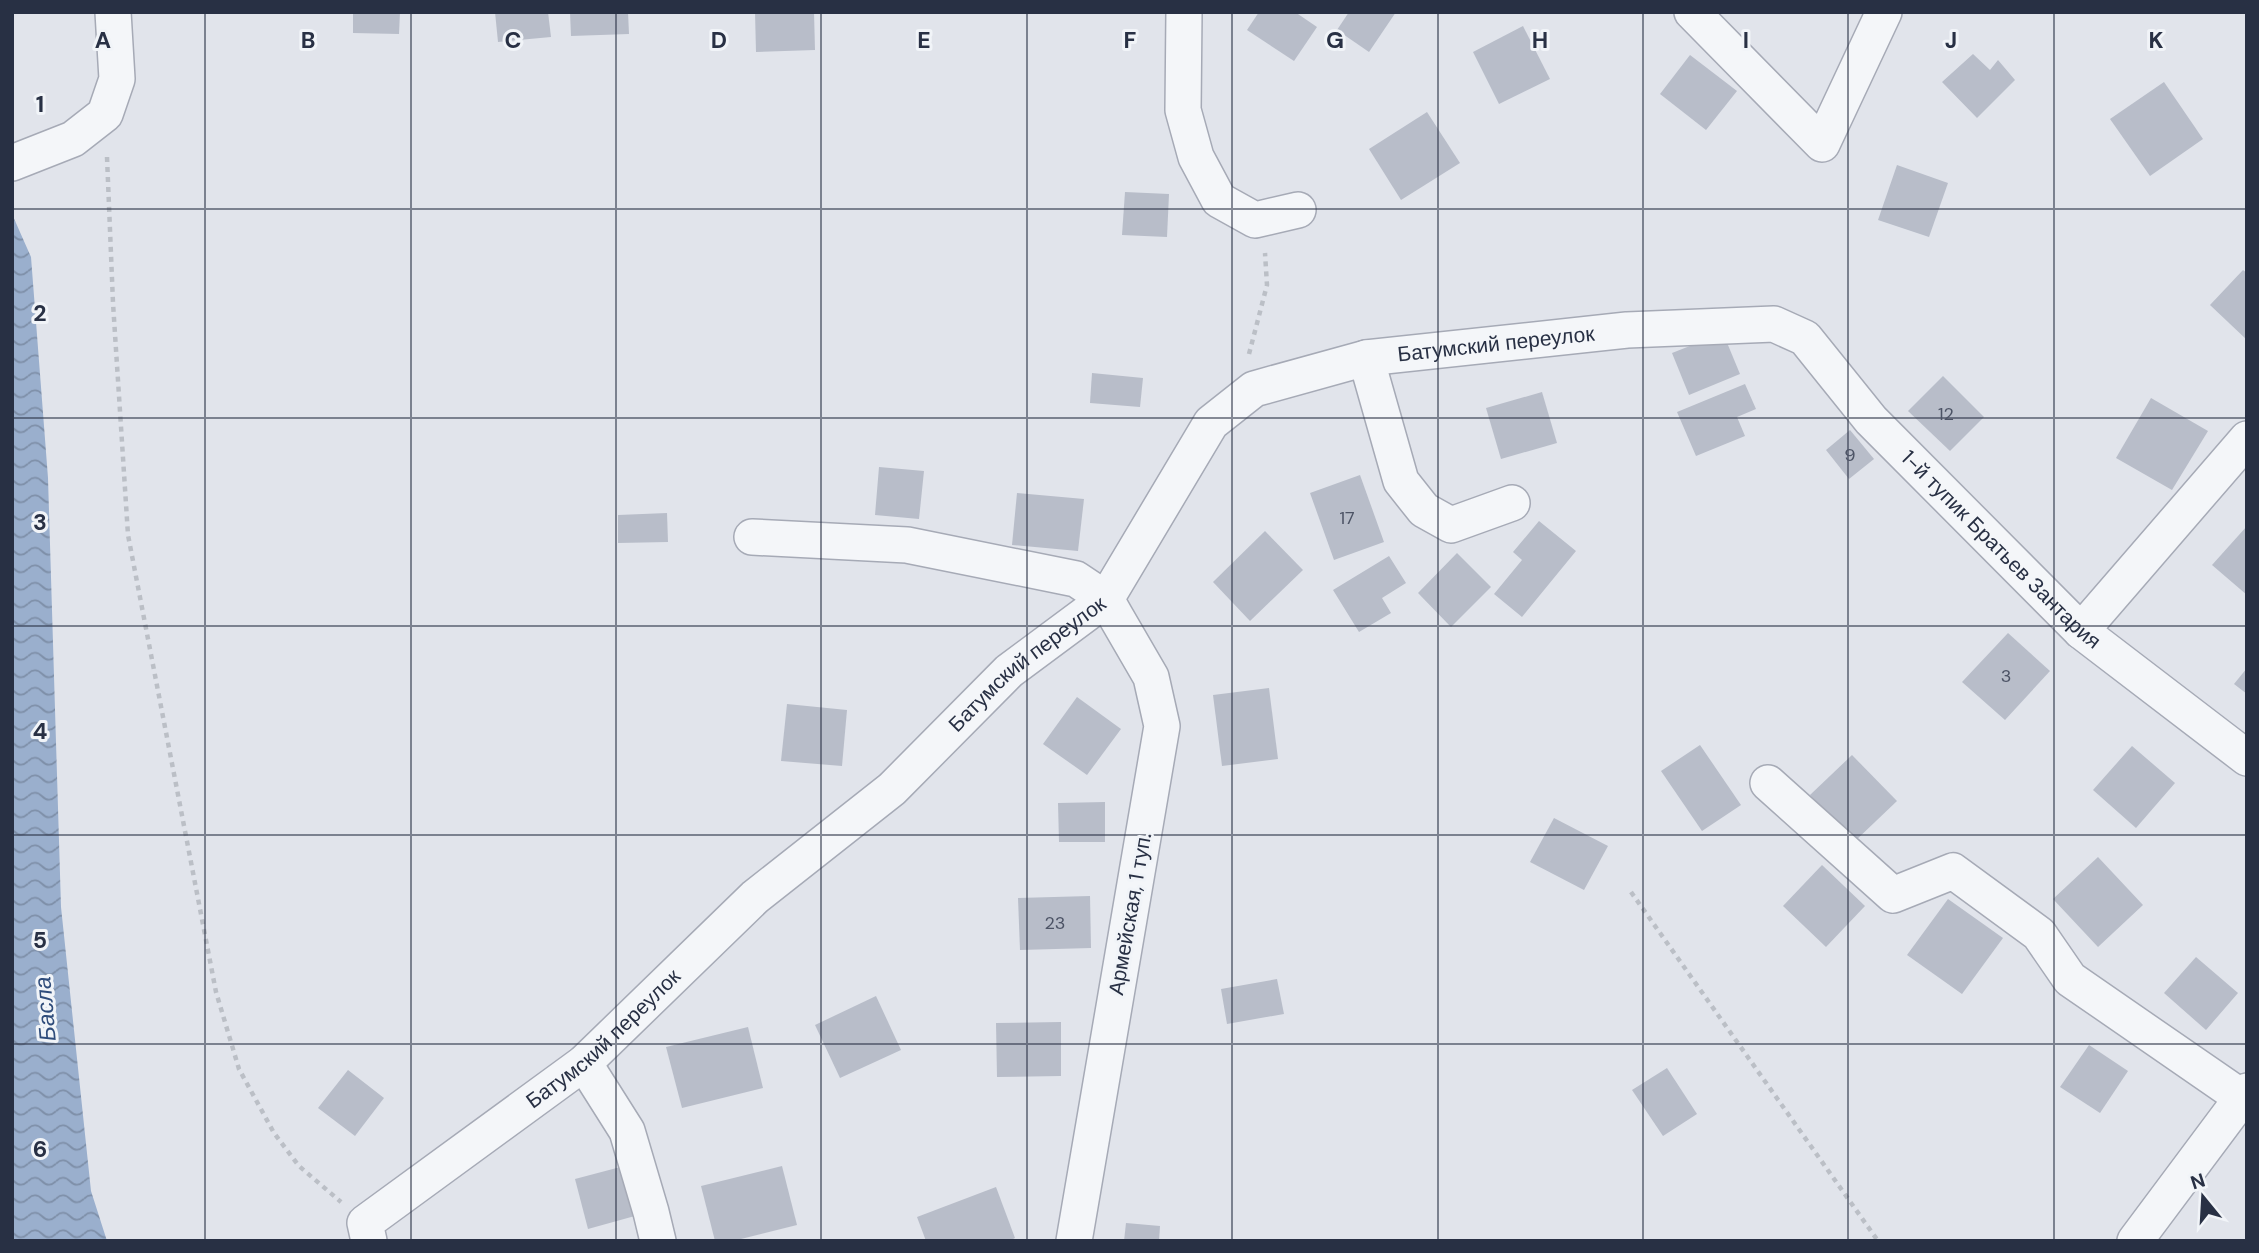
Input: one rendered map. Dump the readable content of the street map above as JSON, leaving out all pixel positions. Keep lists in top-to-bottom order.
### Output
{
  "streets": {
    "street": ["Батумский переулок", "1-й тупик Братьев Зантария", "Армейская, 1 туп."]
  },
  "crossings": [
    ["Батумский переулок", "1-й тупик Братьев Зантария"],
    ["Батумский переулок", "Армейская, 1 туп."]
  ],
  "water": ["Басла"],
  "house_numbers": [
    "12",
    "9",
    "17",
    "3",
    "23"
  ],
  "north": "top",
  "grid": {
    "columns": [
      "A",
      "B",
      "C",
      "D",
      "E",
      "F",
      "G",
      "H",
      "I",
      "J",
      "K"
    ],
    "rows": [
      "1",
      "2",
      "3",
      "4",
      "5",
      "6"
    ]
  }
}
